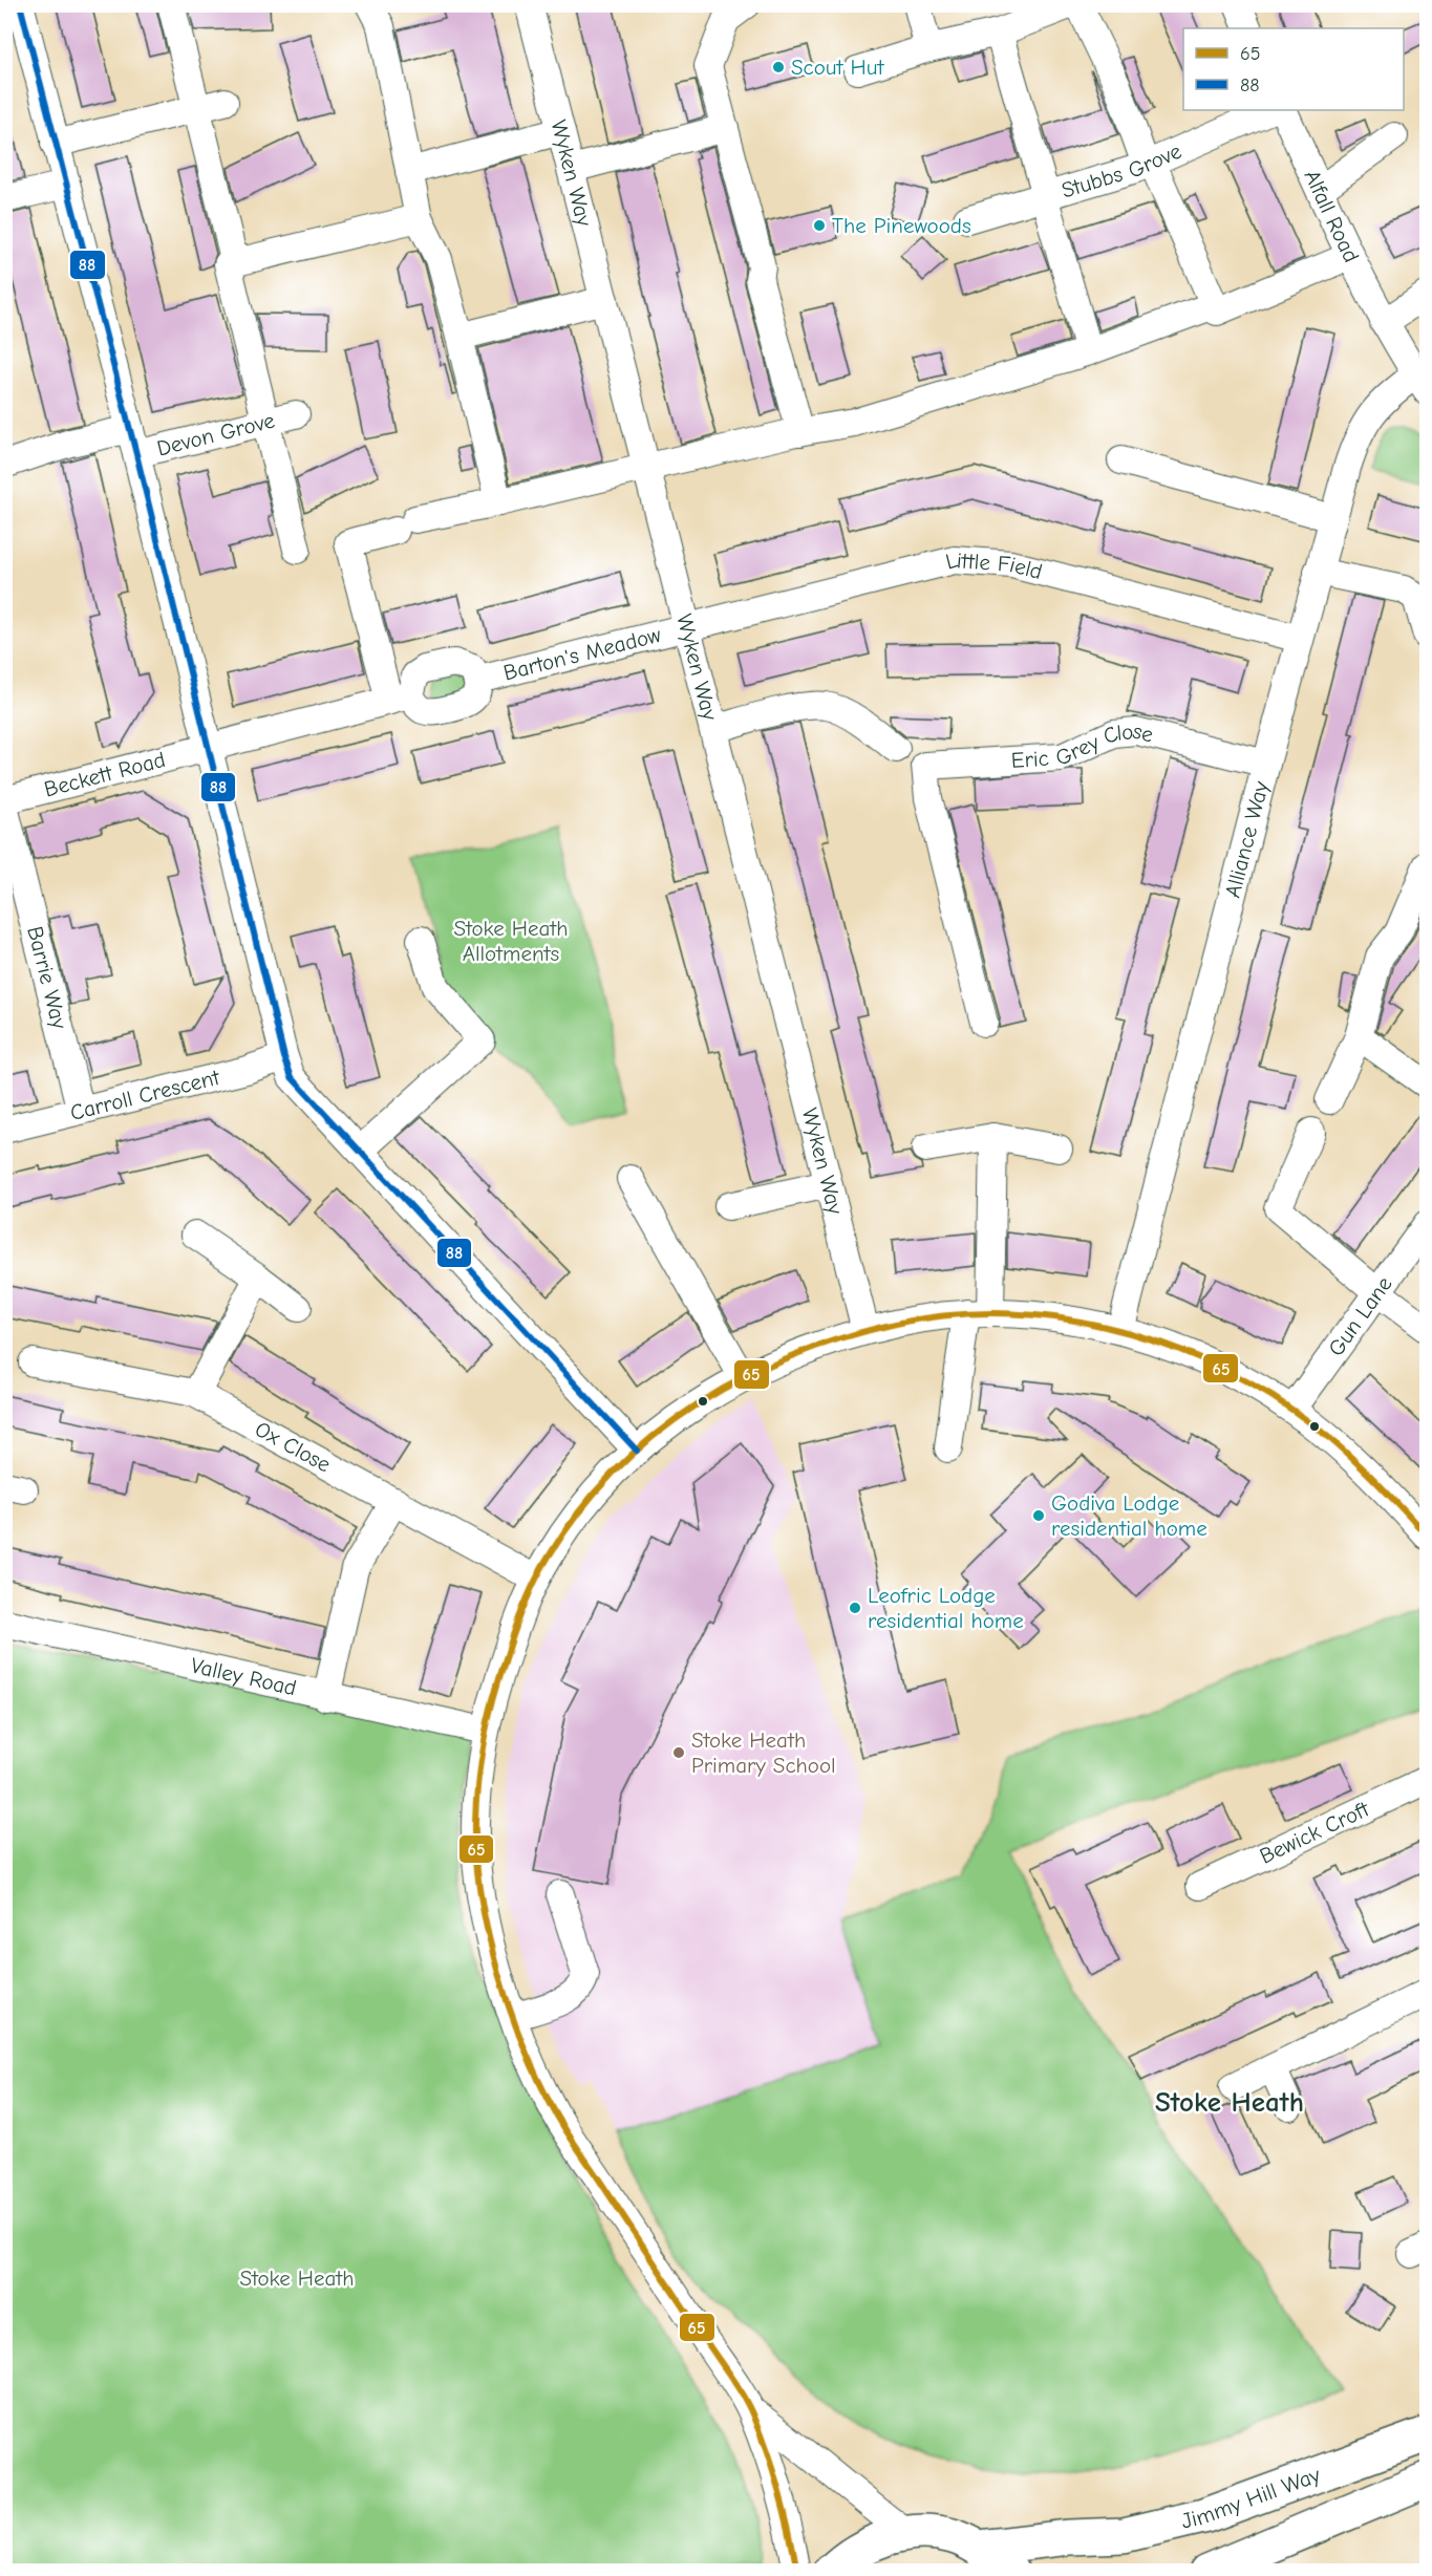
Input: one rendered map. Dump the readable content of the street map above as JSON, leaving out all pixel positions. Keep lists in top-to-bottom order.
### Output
{
  "streets": {
    "highway": ["Jimmy Hill Way"],
    "street": [
      "Stubbs Grove",
      "Wyken Way",
      "Alfall Road",
      "Devon Grove",
      "Little Field",
      "Barton's Meadow",
      "Eric Grey Close",
      "Beckett Road",
      "Alliance Way",
      "Barrie Way",
      "Carroll Crescent",
      "Gun Lane",
      "Ox Close",
      "Valley Road",
      "Bewick Croft"
    ]
  },
  "crossings": [
    ["Wyken Way", "Little Field"],
    ["Wyken Way", "Barton's Meadow"],
    ["Alfall Road", "Alliance Way"],
    ["Little Field", "Barton's Meadow"],
    ["Little Field", "Alliance Way"],
    ["Eric Grey Close", "Alliance Way"],
    ["Barrie Way", "Carroll Crescent"]
  ],
  "districts": ["Stoke Heath"],
  "parks": ["Stoke Heath Allotments", "Stoke Heath"],
  "places": [
    "Scout Hut",
    "The Pinewoods",
    "Godiva Lodge residential home",
    "Leofric Lodge residential home",
    "Stoke Heath Primary School"
  ],
  "lines": ["transit line 88", "transit line 65"],
  "legend": ["65", "88"]
}
